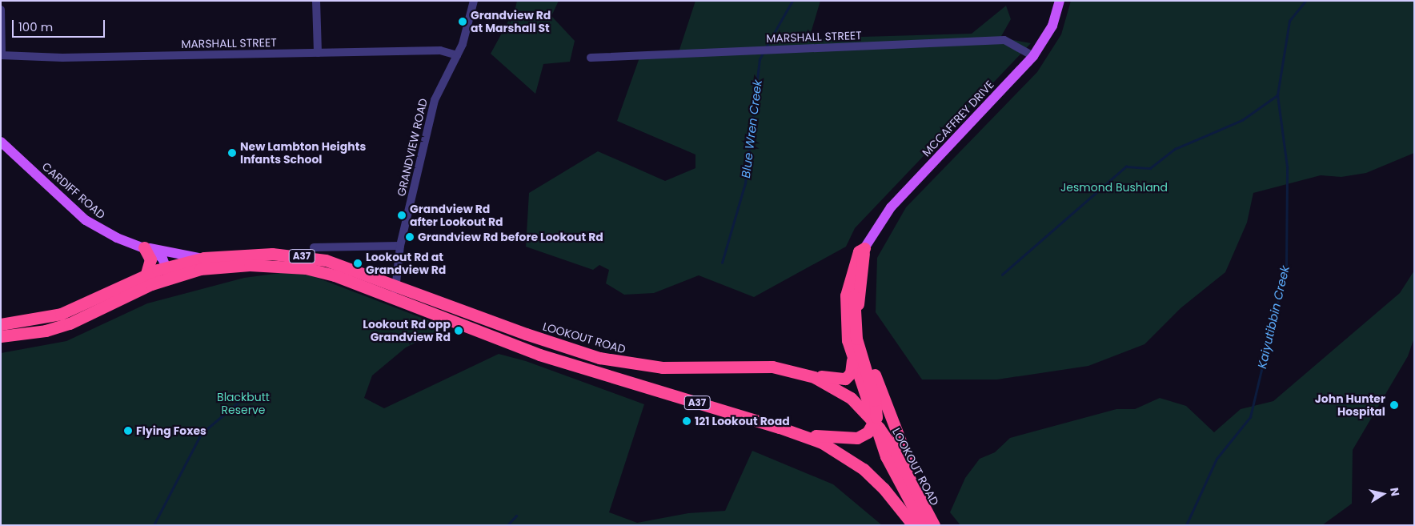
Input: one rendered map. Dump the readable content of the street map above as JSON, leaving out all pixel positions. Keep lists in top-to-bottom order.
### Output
{
  "streets": {
    "highway": ["A37", "LOOKOUT ROAD"],
    "main road": ["MCCAFFREY DRIVE", "CARDIFF ROAD"],
    "street": ["MARSHALL STREET", "GRANDVIEW ROAD"]
  },
  "crossings": [
    ["MARSHALL STREET", "MCCAFFREY DRIVE"],
    ["MARSHALL STREET", "GRANDVIEW ROAD"],
    ["GRANDVIEW ROAD", "LOOKOUT ROAD"],
    ["CARDIFF ROAD", "A37"],
    ["CARDIFF ROAD", "LOOKOUT ROAD"],
    ["A37", "LOOKOUT ROAD"]
  ],
  "water": ["Blue Wren Creek", "Kaiyutibbin Creek"],
  "parks": ["Jesmond Bushland", "Blackbutt Reserve"],
  "places": [
    "Grandview Rd at Marshall St",
    "New Lambton Heights Infants School",
    "Grandview Rd after Lookout Rd",
    "Grandview Rd before Lookout Rd",
    "Lookout Rd at Grandview Rd",
    "Lookout Rd opp Grandview Rd",
    "John Hunter Hospital",
    "121 Lookout Road",
    "Flying Foxes"
  ],
  "scale_bar": "100 m",
  "north": "right"
}
